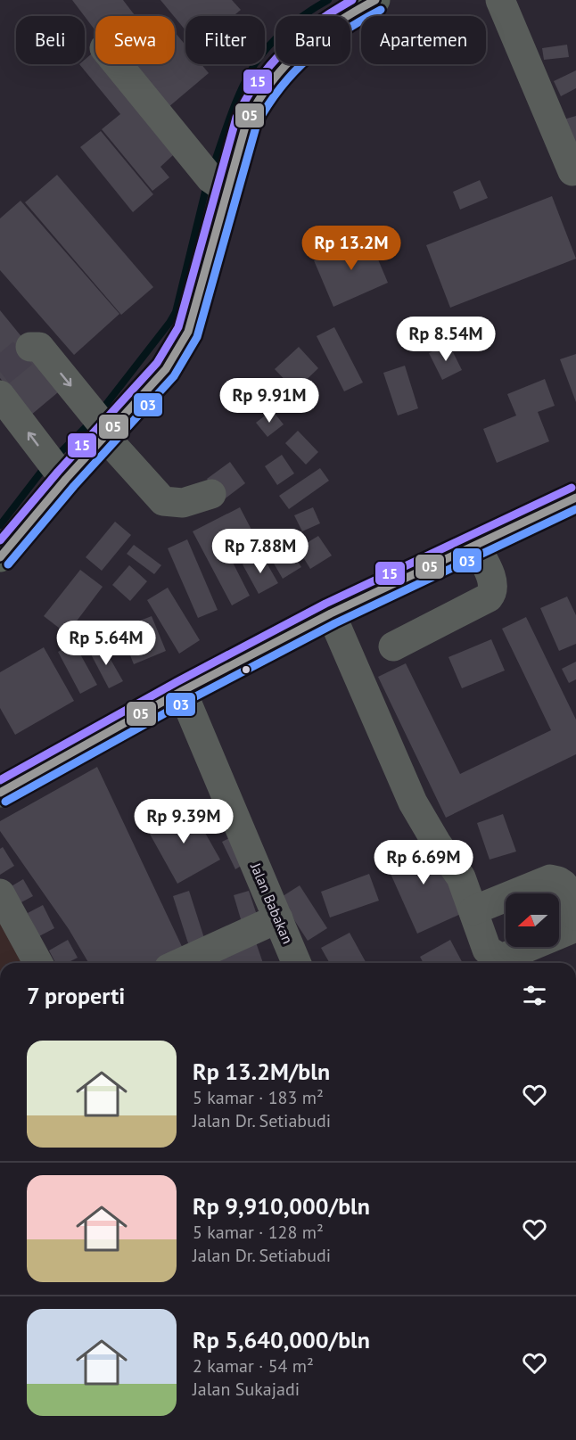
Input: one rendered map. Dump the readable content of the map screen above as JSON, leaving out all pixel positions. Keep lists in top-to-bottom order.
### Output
{
  "streets": {
    "street": ["Jalan Babakan"]
  },
  "lines": ["transit line 05", "transit line 15", "transit line 03"],
  "north": "left",
  "page": {
    "chip": [
      "Beli",
      "Sewa",
      "Filter",
      "Baru",
      "Apartemen"
    ],
    "price": [
      "Rp 13.2M",
      "Rp 8.54M",
      "Rp 9.91M",
      "Rp 7.88M",
      "Rp 5.64M",
      "Rp 9.39M",
      "Rp 6.69M"
    ],
    "heading": "7 properti",
    "list": [
      {
        "name": "Rp 13.2M/bln",
        "note": "5 kamar · 183 m² · Jalan Dr. Setiabudi"
      },
      {
        "name": "Rp 9,910,000/bln",
        "note": "5 kamar · 128 m² · Jalan Dr. Setiabudi"
      },
      {
        "name": "Rp 5,640,000/bln",
        "note": "2 kamar · 54 m² · Jalan Sukajadi"
      }
    ]
  }
}
